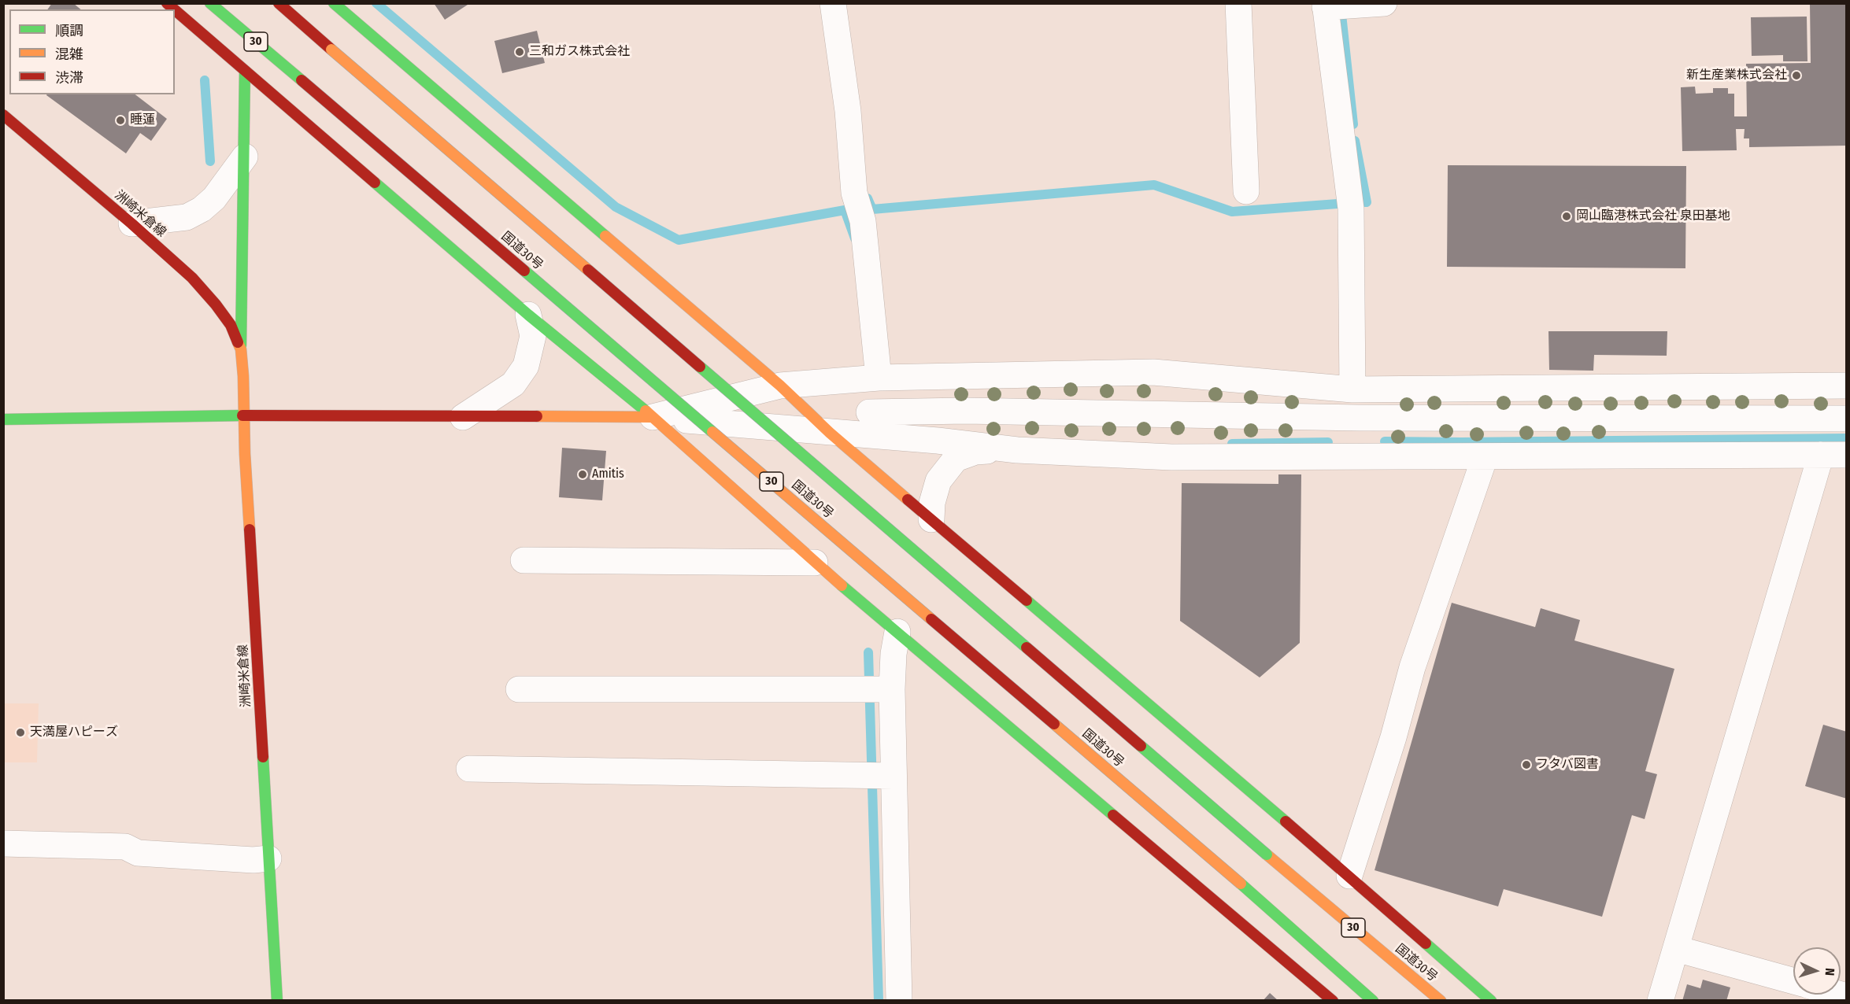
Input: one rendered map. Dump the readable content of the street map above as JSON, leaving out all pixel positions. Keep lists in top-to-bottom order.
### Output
{
  "streets": {
    "main road": ["30", "洲崎米倉線", "国道30号"]
  },
  "places": [
    "三和ガス株式会社",
    "新生産業株式会社",
    "睡蓮",
    "岡山臨港株式会社 泉田基地",
    "Amitis",
    "天満屋ハピーズ",
    "フタバ図書"
  ],
  "legend": ["順調", "混雑", "渋滞"],
  "north": "right"
}
